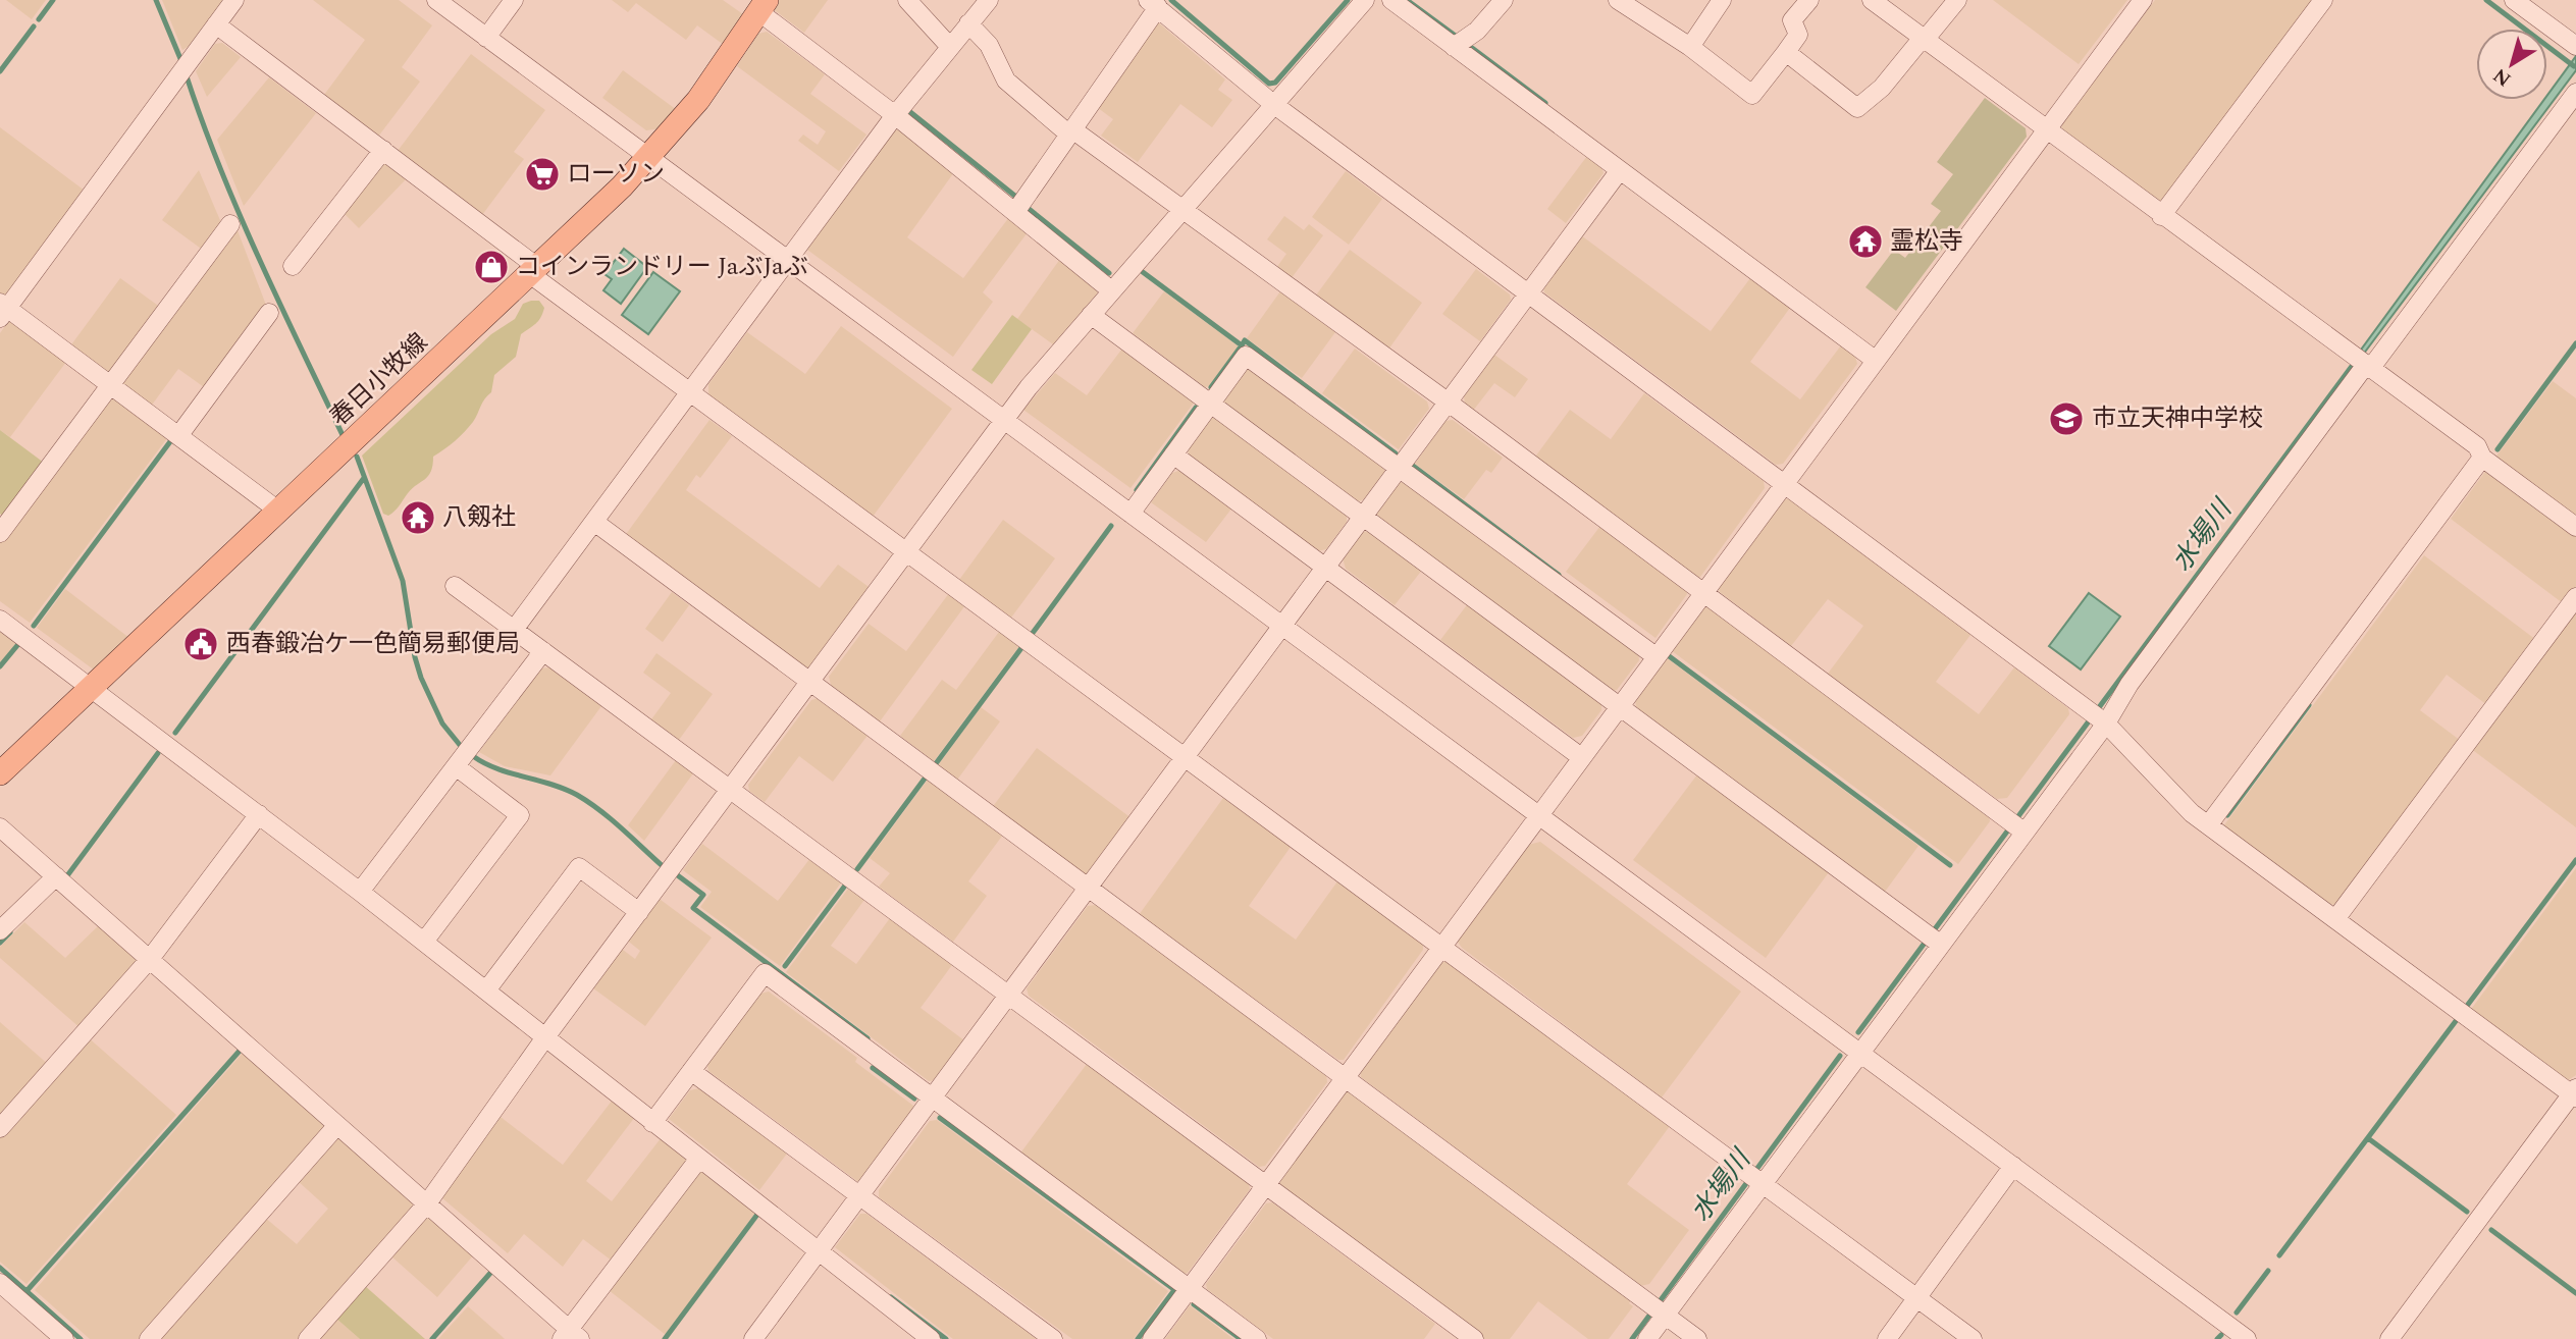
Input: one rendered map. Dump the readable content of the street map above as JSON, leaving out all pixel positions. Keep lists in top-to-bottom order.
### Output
{
  "streets": {
    "main road": ["春日小牧線"]
  },
  "water": ["水場川"],
  "places": {
    "supermarket": ["ローソン"],
    "temple": ["霊松寺", "八剱社"],
    "shop": ["コインランドリー JaぶJaぶ"],
    "school or university": ["市立天神中学校"],
    "public building": ["西春鍛冶ケ一色簡易郵便局"]
  },
  "north": "bottom left"
}
